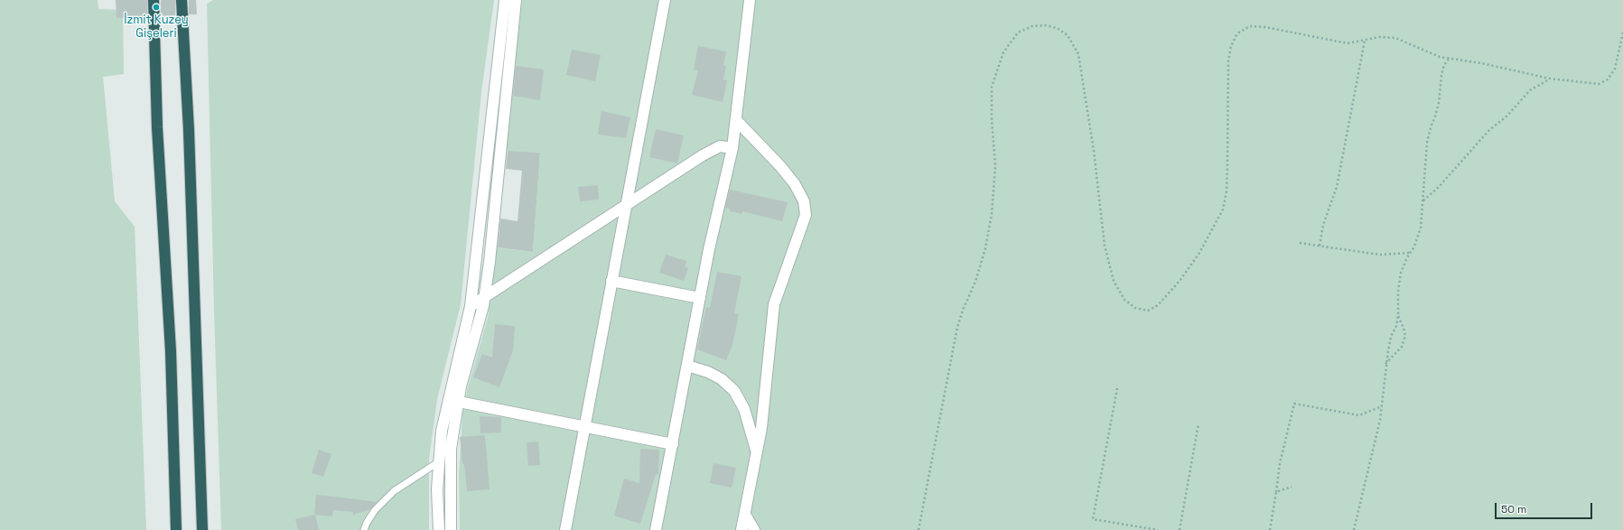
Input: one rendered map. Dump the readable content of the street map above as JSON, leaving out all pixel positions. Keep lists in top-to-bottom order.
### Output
{
  "places": ["İzmit Kuzey Gişeleri"],
  "scale_bar": "50 m"
}
